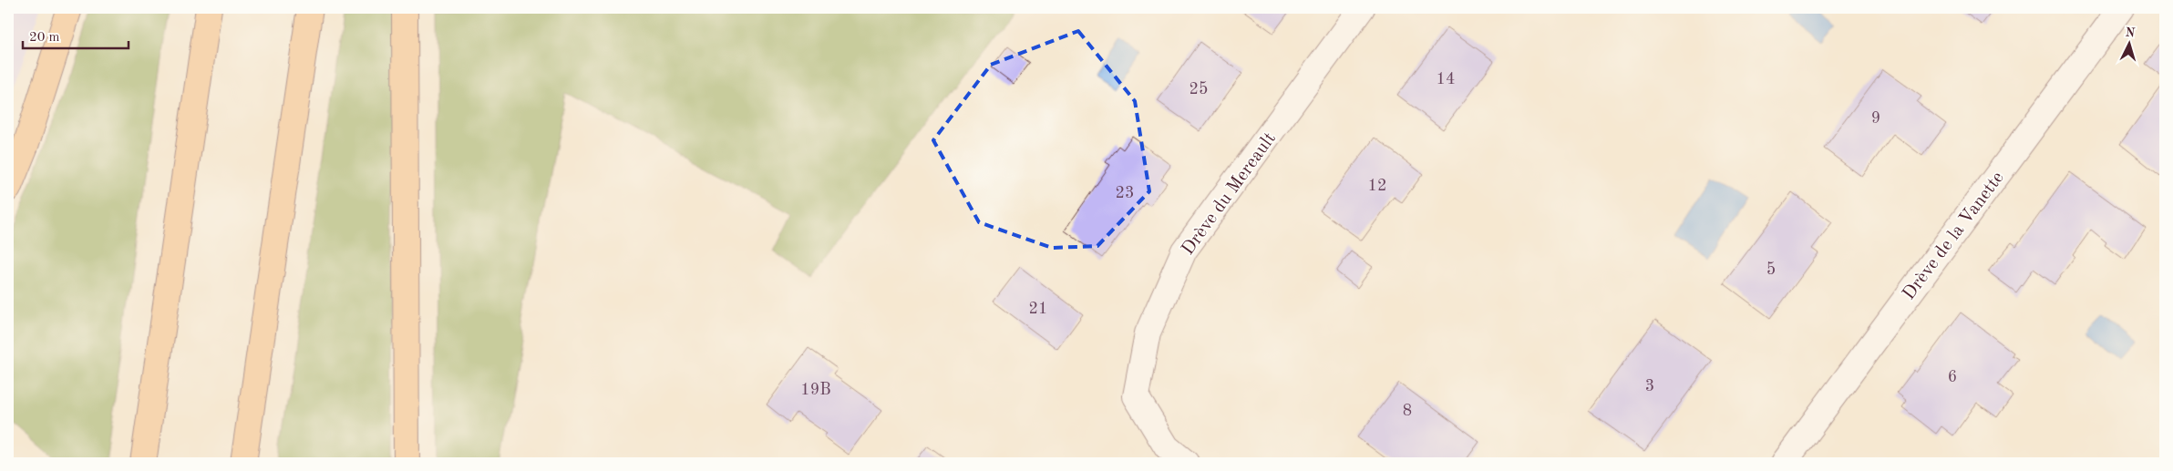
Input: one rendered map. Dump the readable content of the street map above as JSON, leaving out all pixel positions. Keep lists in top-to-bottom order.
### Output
{
  "streets": {
    "street": ["Drève du Mereault", "Drève de la Vanette"]
  },
  "house_numbers": [
    "14",
    "25",
    "9",
    "12",
    "23",
    "5",
    "21",
    "6",
    "3",
    "19B",
    "8"
  ],
  "scale_bar": "20 m",
  "north": "top"
}
